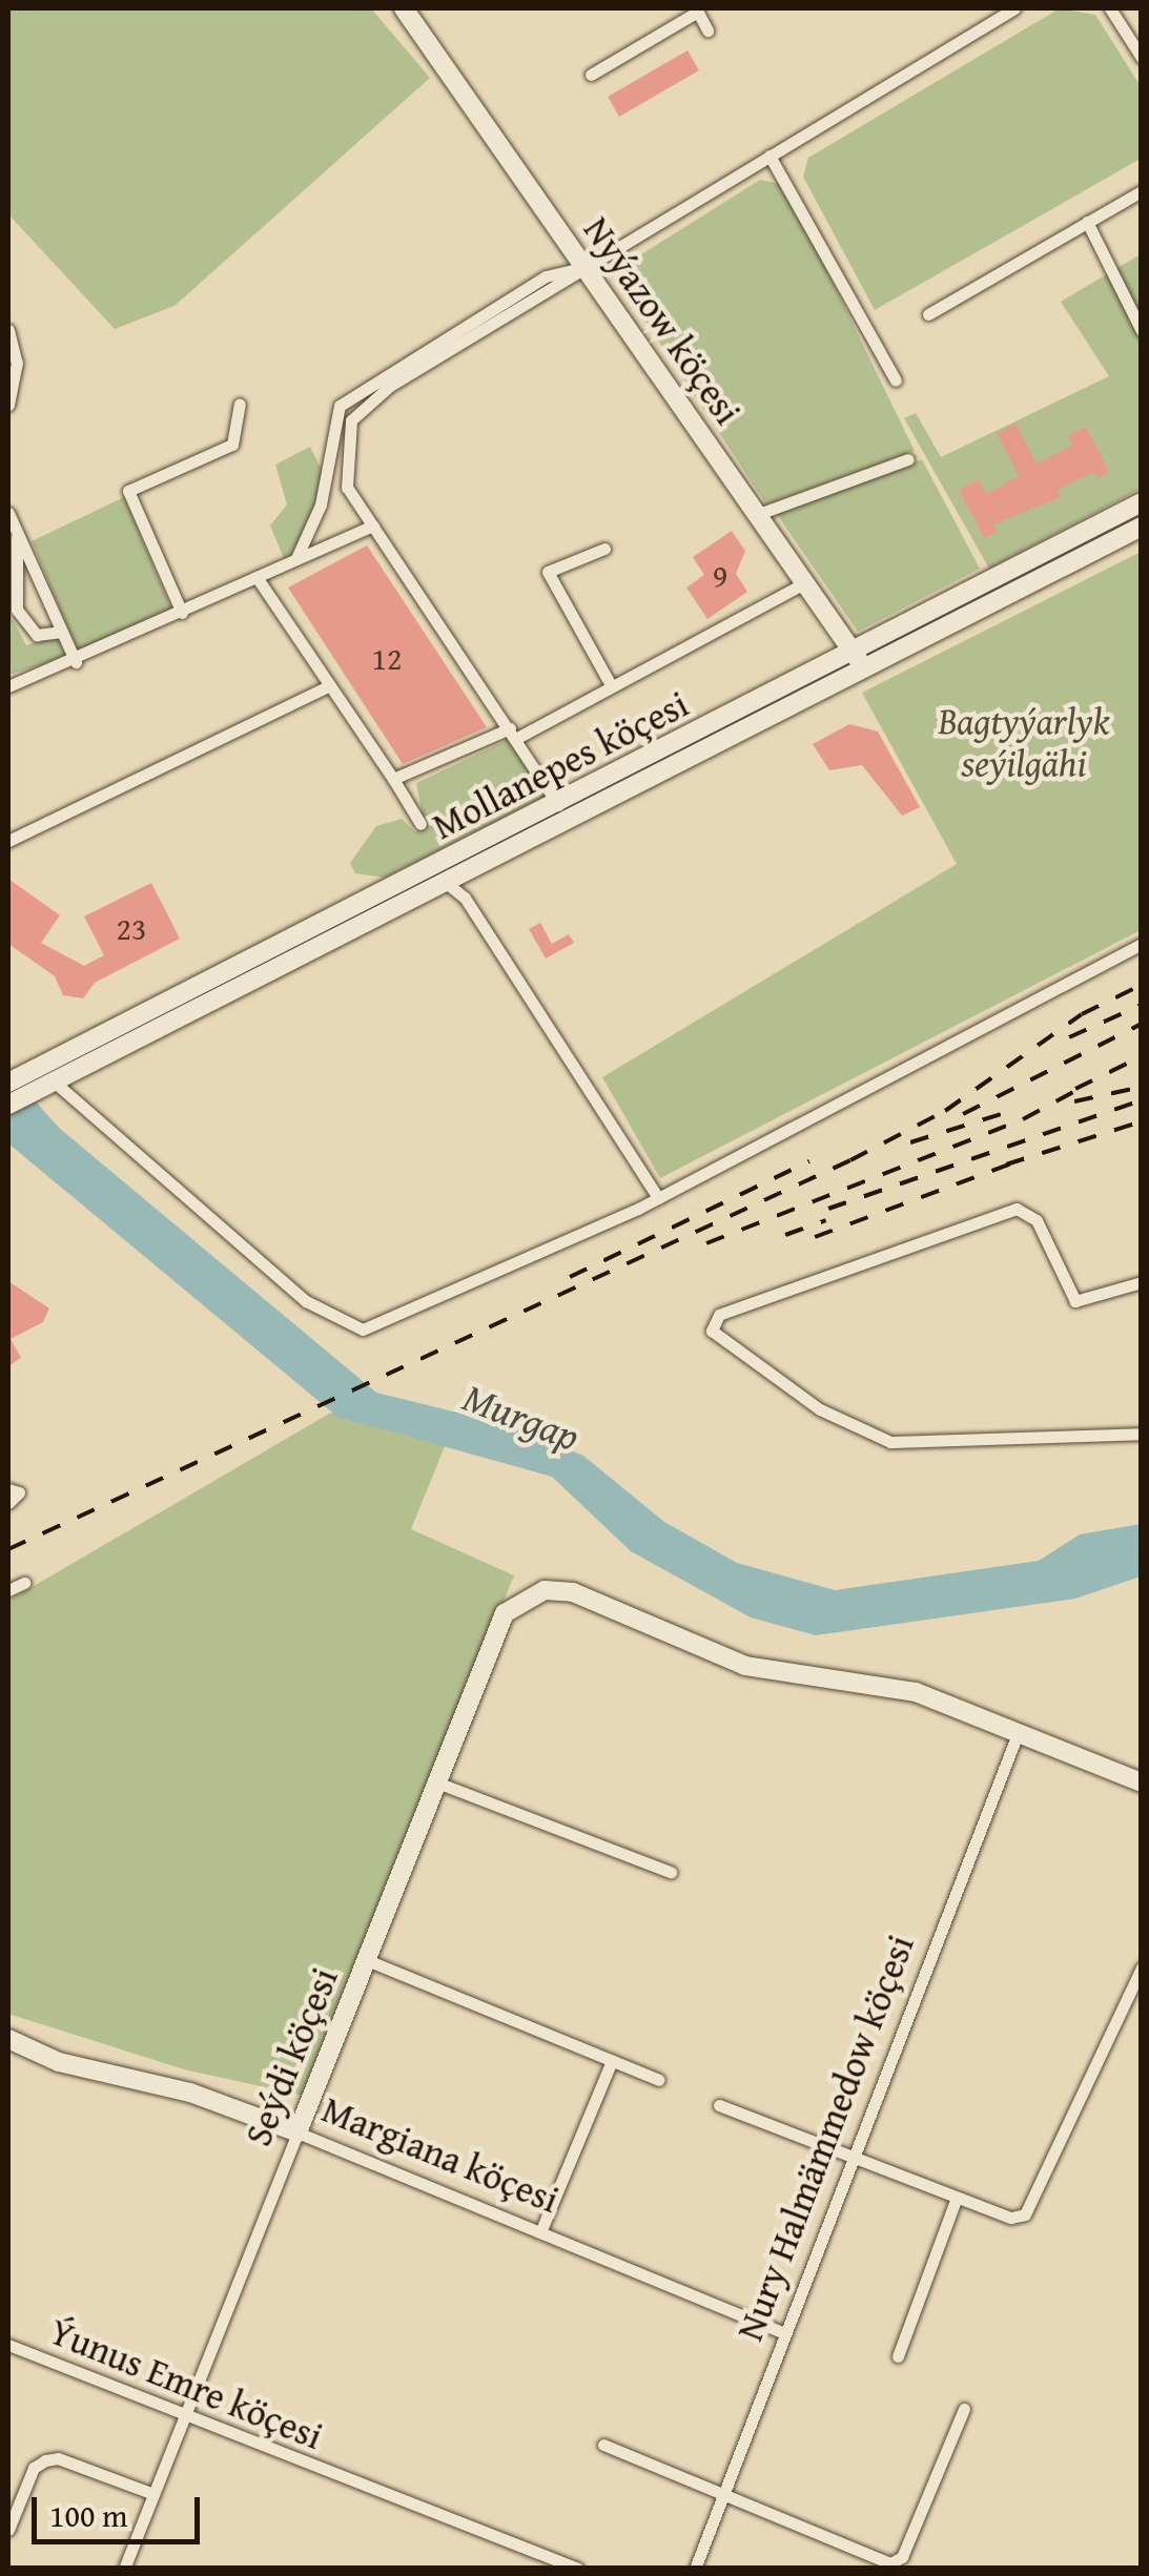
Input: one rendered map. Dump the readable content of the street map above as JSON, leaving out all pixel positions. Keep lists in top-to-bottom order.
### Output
{
  "streets": {
    "street": [
      "Nyýazow köçesi",
      "Mollanepes köçesi",
      "Seýdi köçesi",
      "Nury Halmämmedow köçesi",
      "Margiana köçesi",
      "Ýunus Emre köçesi"
    ]
  },
  "crossings": [
    ["Nyýazow köçesi", "Mollanepes köçesi"],
    ["Seýdi köçesi", "Nury Halmämmedow köçesi"],
    ["Seýdi köçesi", "Margiana köçesi"],
    ["Seýdi köçesi", "Ýunus Emre köçesi"],
    ["Nury Halmämmedow köçesi", "Margiana köçesi"]
  ],
  "water": ["Murgap"],
  "parks": ["Bagtyýarlyk seýilgähi"],
  "house_numbers": ["9", "12", "23"],
  "scale_bar": "100 m"
}
